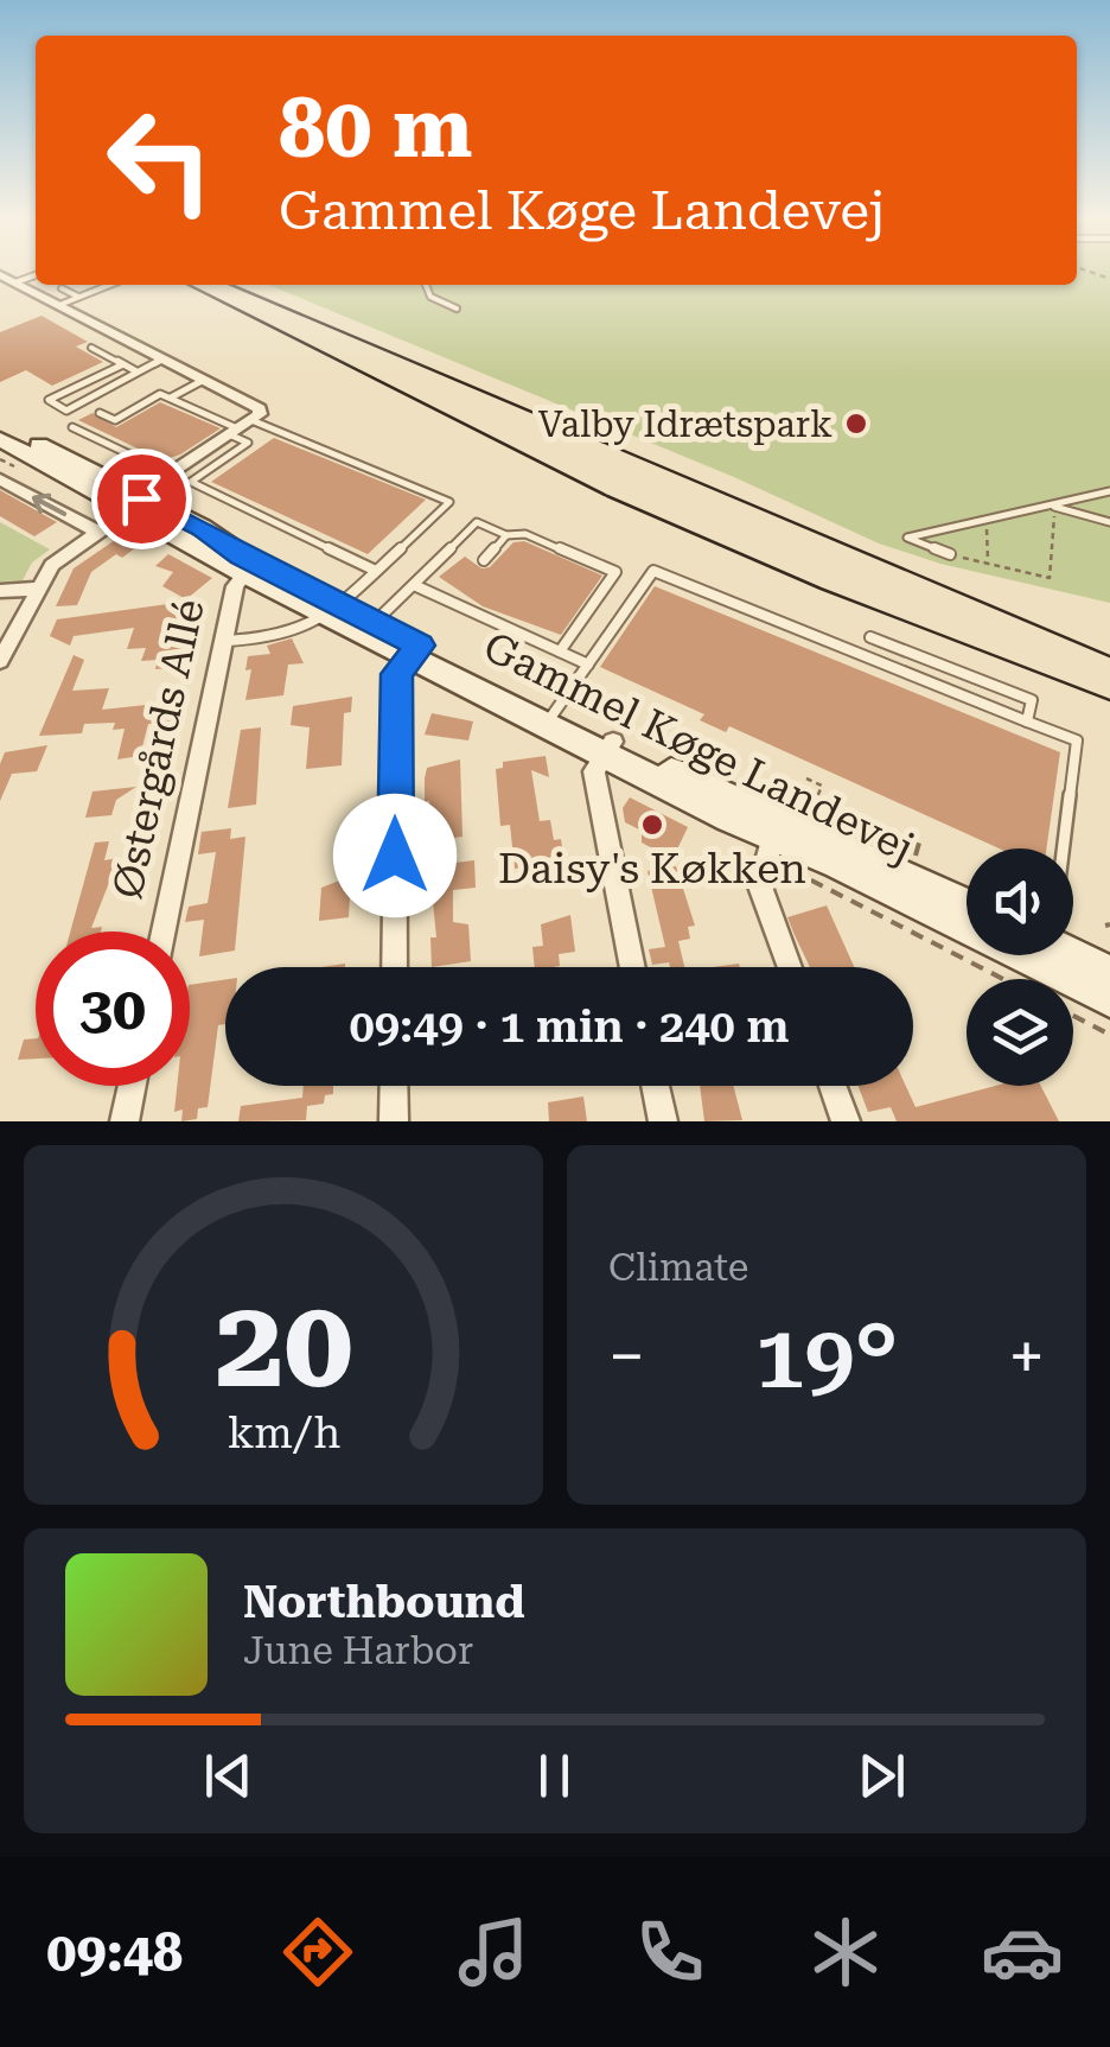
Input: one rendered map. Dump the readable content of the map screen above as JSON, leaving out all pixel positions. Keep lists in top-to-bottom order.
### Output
{
  "streets": {
    "main road": ["Gammel Køge Landevej"],
    "street": ["Østergårds Allé"]
  },
  "crossings": [
    ["Gammel Køge Landevej", "Østergårds Allé"]
  ],
  "places": ["Valby Idrætspark", "Daisy's Køkken"],
  "page": {
    "turn": ["80 m", "Gammel Køge Landevej"],
    "limit": "30",
    "trip": "09:49 · 1 min · 240 m",
    "tile": "Climate",
    "heat": ["−", "19°", "+"],
    "song": ["Northbound", "June Harbor"],
    "tabs": "09:48",
    "gauge": ["20", "km/h"]
  }
}
